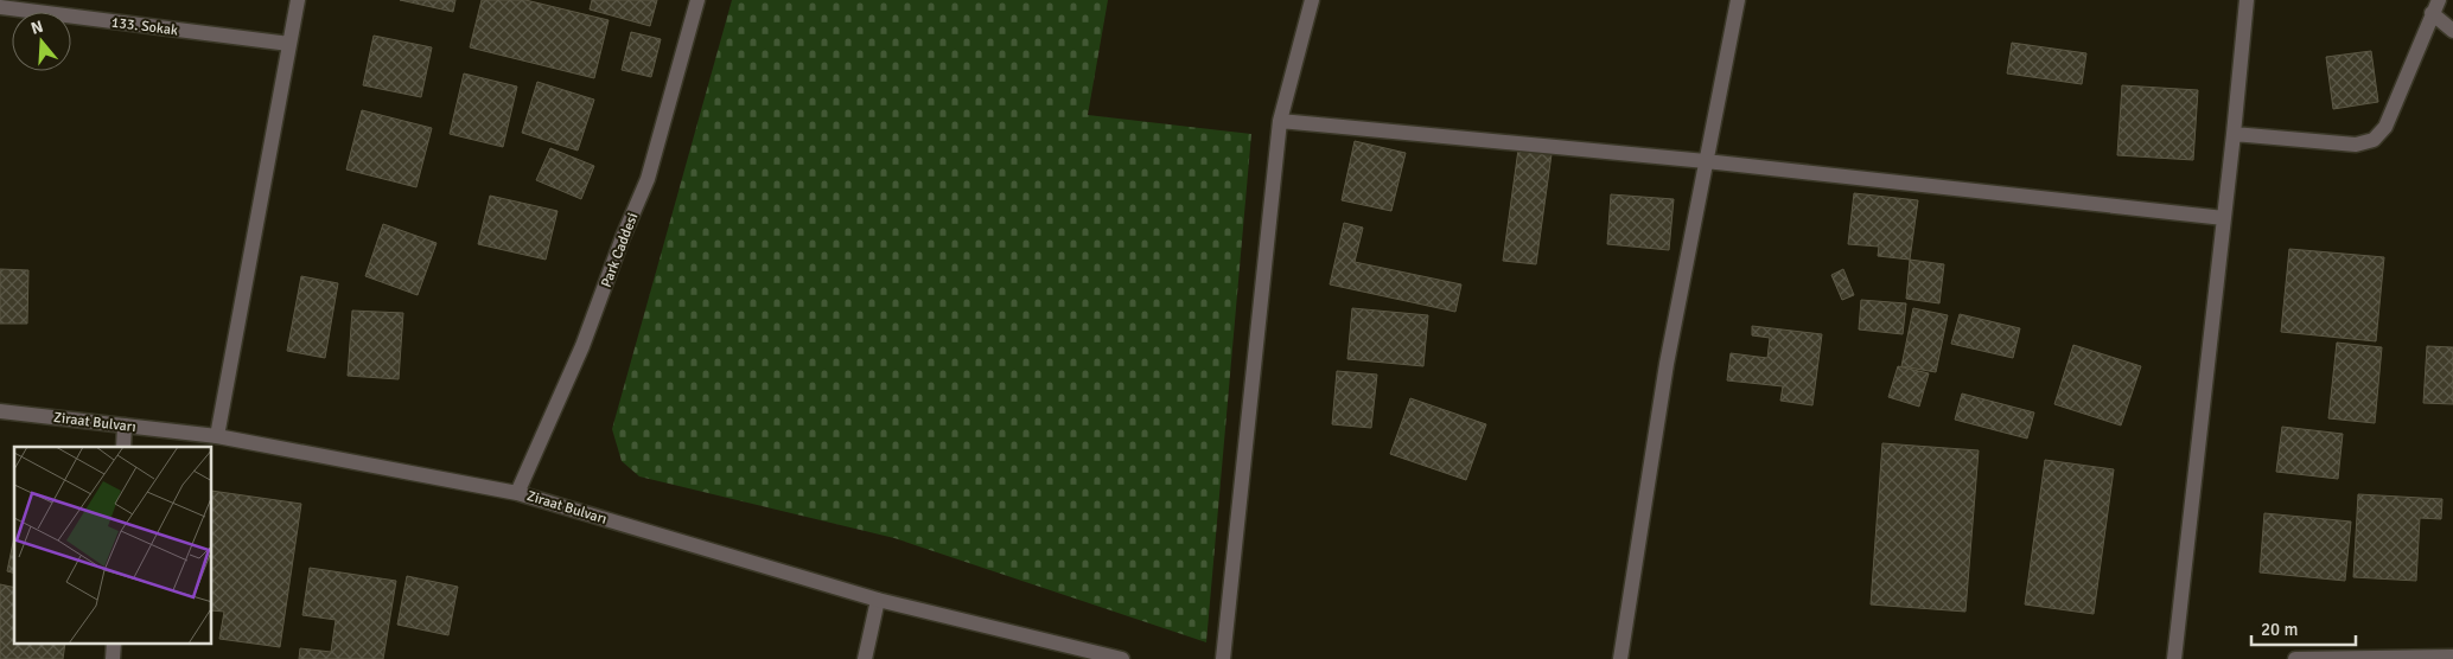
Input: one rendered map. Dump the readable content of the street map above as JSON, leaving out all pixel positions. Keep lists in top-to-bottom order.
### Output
{
  "streets": {
    "street": ["133. Sokak", "Park Caddesi", "Ziraat Bulvarı"]
  },
  "crossings": [
    ["Park Caddesi", "Ziraat Bulvarı"]
  ],
  "scale_bar": "20 m",
  "north": "top"
}
